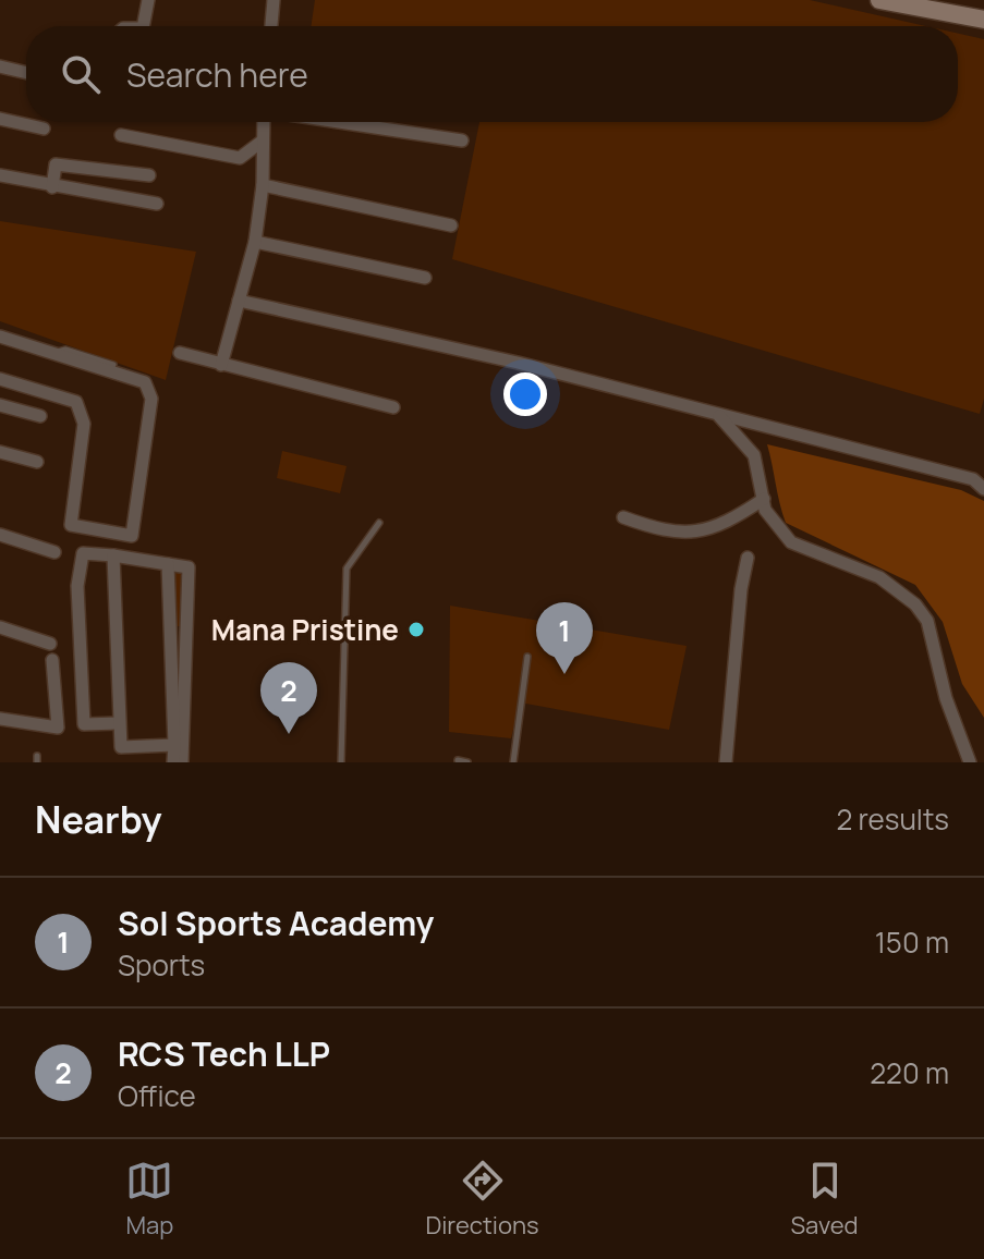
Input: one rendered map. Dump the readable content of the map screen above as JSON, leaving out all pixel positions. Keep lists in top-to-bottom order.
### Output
{
  "places": ["Mana Pristine"],
  "page": {
    "search": "Search here",
    "pins": ["1", "2"],
    "heading": ["Nearby", "2 results"],
    "list": [
      {
        "mark": "1",
        "name": "Sol Sports Academy",
        "note": "Sports",
        "value": "150 m"
      },
      {
        "mark": "2",
        "name": "RCS Tech LLP",
        "note": "Office",
        "value": "220 m"
      }
    ],
    "nav": ["Map", "Directions", "Saved"]
  }
}
